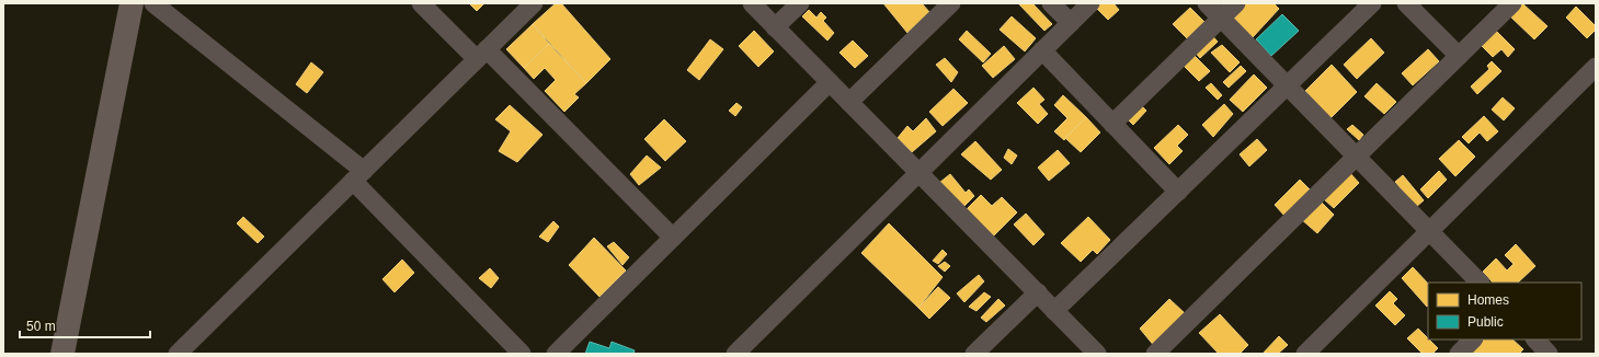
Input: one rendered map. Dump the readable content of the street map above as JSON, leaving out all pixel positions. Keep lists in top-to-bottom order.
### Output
{
  "legend": ["Homes", "Public"],
  "scale_bar": "50 m"
}
